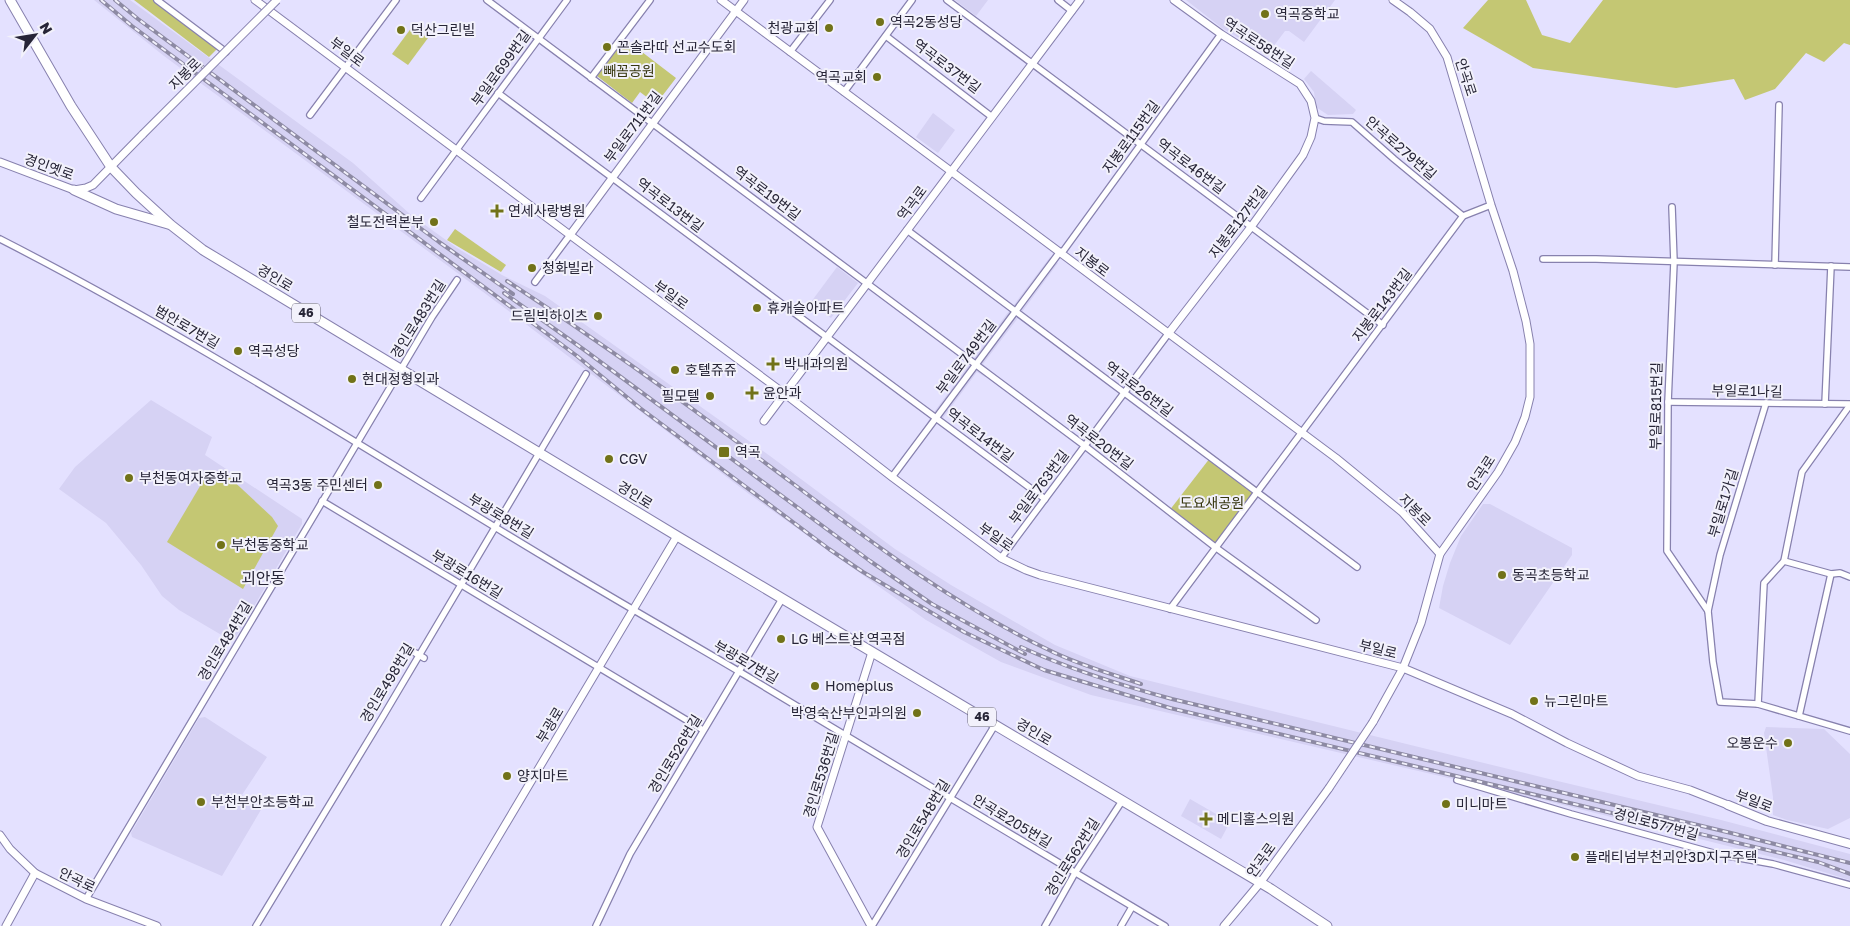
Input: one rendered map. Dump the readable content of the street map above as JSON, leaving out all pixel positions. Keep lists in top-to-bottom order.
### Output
{
  "streets": {
    "main road": ["부일로", "경인로", "46"],
    "street": [
      "역곡로58번길",
      "역곡로37번길",
      "부일로699번길",
      "지봉로",
      "안곡로",
      "부일로711번길",
      "지봉로115번길",
      "안곡로279번길",
      "역곡로46번길",
      "경인옛로",
      "역곡로19번길",
      "역곡로",
      "역곡로13번길",
      "지봉로127번길",
      "지봉로143번길",
      "경인로483번길",
      "범안로7번길",
      "부일로749번길",
      "역곡로26번길",
      "부일로1나길",
      "부일로815번길",
      "역곡로14번길",
      "역곡로20번길",
      "부일로763번길",
      "부일로1가길",
      "부광로8번길",
      "부광로16번길",
      "경인로484번길",
      "부광로7번길",
      "경인로498번길",
      "부광로",
      "경인로526번길",
      "경인로536번길",
      "경인로548번길",
      "안곡로205번길",
      "경인로577번길",
      "경인로562번길"
    ]
  },
  "crossings": [
    ["역곡로58번길", "지봉로115번길"],
    ["역곡로58번길", "안곡로279번길"],
    ["역곡로58번길", "지봉로127번길"],
    ["부일로", "부일로699번길"],
    ["부일로", "안곡로"],
    ["부일로", "부일로711번길"],
    ["부일로", "역곡로"],
    ["부일로", "지봉로143번길"],
    ["부일로", "부일로749번길"],
    ["부일로", "부일로763번길"],
    ["역곡로37번길", "역곡로"],
    ["부일로699번길", "역곡로19번길"],
    ["부일로699번길", "역곡로13번길"],
    ["지봉로", "안곡로"],
    ["지봉로", "부일로711번길"],
    ["지봉로", "지봉로115번길"],
    ["지봉로", "경인옛로"],
    ["지봉로", "역곡로"],
    ["지봉로", "지봉로127번길"],
    ["지봉로", "경인로"],
    ["지봉로", "지봉로143번길"],
    ["지봉로", "부일로749번길"],
    ["지봉로", "부일로763번길"],
    ["안곡로", "경인로"],
    ["안곡로", "경인로484번길"],
    ["부일로711번길", "역곡로19번길"],
    ["부일로711번길", "역곡로13번길"],
    ["지봉로115번길", "역곡로46번길"],
    ["지봉로115번길", "부일로749번길"],
    ["안곡로279번길", "지봉로127번길"],
    ["안곡로279번길", "지봉로143번길"],
    ["역곡로46번길", "역곡로"],
    ["역곡로46번길", "지봉로127번길"],
    ["역곡로46번길", "지봉로143번길"],
    ["경인옛로", "경인로"],
    ["역곡로19번길", "역곡로"],
    ["역곡로19번길", "역곡로20번길"],
    ["역곡로", "역곡로13번길"],
    ["역곡로", "역곡로26번길"],
    ["역곡로", "역곡로14번길"],
    ["역곡로", "역곡로20번길"],
    ["역곡로13번길", "역곡로14번길"],
    ["지봉로127번길", "부일로763번길"],
    ["경인로", "경인로483번길"],
    ["경인로", "경인로484번길"],
    ["경인로", "경인로498번길"],
    ["경인로", "부광로"],
    ["경인로", "경인로526번길"],
    ["경인로", "경인로536번길"],
    ["경인로", "경인로548번길"],
    ["경인로", "경인로562번길"],
    ["지봉로143번길", "역곡로26번길"],
    ["지봉로143번길", "역곡로20번길"],
    ["경인로483번길", "경인로484번길"],
    ["범안로7번길", "부광로8번길"],
    ["범안로7번길", "경인로484번길"],
    ["부일로749번길", "역곡로26번길"],
    ["부일로749번길", "역곡로14번길"],
    ["부일로749번길", "역곡로20번길"],
    ["역곡로26번길", "부일로763번길"],
    ["부일로1나길", "부일로815번길"],
    ["부일로1나길", "부일로1가길"],
    ["부일로815번길", "부일로1가길"],
    ["역곡로14번길", "부일로763번길"],
    ["역곡로20번길", "부일로763번길"],
    ["부광로8번길", "경인로484번길"],
    ["부광로8번길", "부광로7번길"],
    ["부광로8번길", "경인로498번길"],
    ["부광로8번길", "부광로"],
    ["부광로16번길", "경인로484번길"],
    ["부광로16번길", "경인로498번길"],
    ["부광로16번길", "부광로"],
    ["부광로16번길", "경인로526번길"],
    ["부광로7번길", "부광로"],
    ["부광로7번길", "경인로526번길"],
    ["부광로7번길", "경인로536번길"],
    ["부광로7번길", "안곡로205번길"],
    ["경인로536번길", "경인로548번길"],
    ["경인로536번길", "안곡로205번길"],
    ["경인로548번길", "안곡로205번길"],
    ["안곡로205번길", "경인로562번길"]
  ],
  "districts": ["괴안동"],
  "parks": ["빼꼼공원", "도요새공원"],
  "places": {
    "other": [
      "역곡중학교",
      "역곡2동성당",
      "천광교회",
      "덕산그린빌",
      "꼰솔라따 선교수도회",
      "역곡교회",
      "철도전력본부",
      "청화빌라",
      "휴캐슬아파트",
      "드림빅하이츠",
      "역곡성당",
      "호텔쥬쥬",
      "현대정형외과",
      "필모텔",
      "CGV",
      "부천동여자중학교",
      "역곡3동 주민센터",
      "부천동중학교",
      "동곡초등학교",
      "LG 베스트샵 역곡점",
      "Homeplus",
      "뉴그린마트",
      "박영숙산부인과의원",
      "오봉운수",
      "양지마트",
      "부천부안초등학교",
      "미니마트",
      "플래티넘부천괴안3D지구주택"
    ],
    "health": [
      "연세사랑병원",
      "박내과의원",
      "윤안과",
      "메디홀스의원"
    ],
    "transit": ["역곡"]
  },
  "north": "top right"
}
